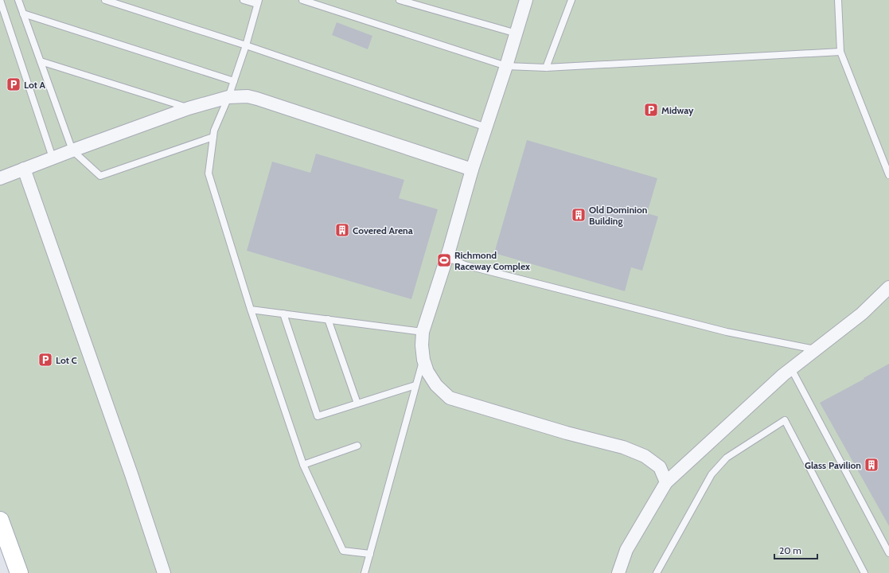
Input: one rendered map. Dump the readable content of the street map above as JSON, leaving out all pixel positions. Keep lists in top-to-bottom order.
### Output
{
  "places": {
    "parking": ["Lot A", "Midway", "Lot C"],
    "building": ["Old Dominion Building", "Covered Arena", "Glass Pavilion"],
    "sports": ["Richmond Raceway Complex"]
  },
  "scale_bar": "20 m"
}
